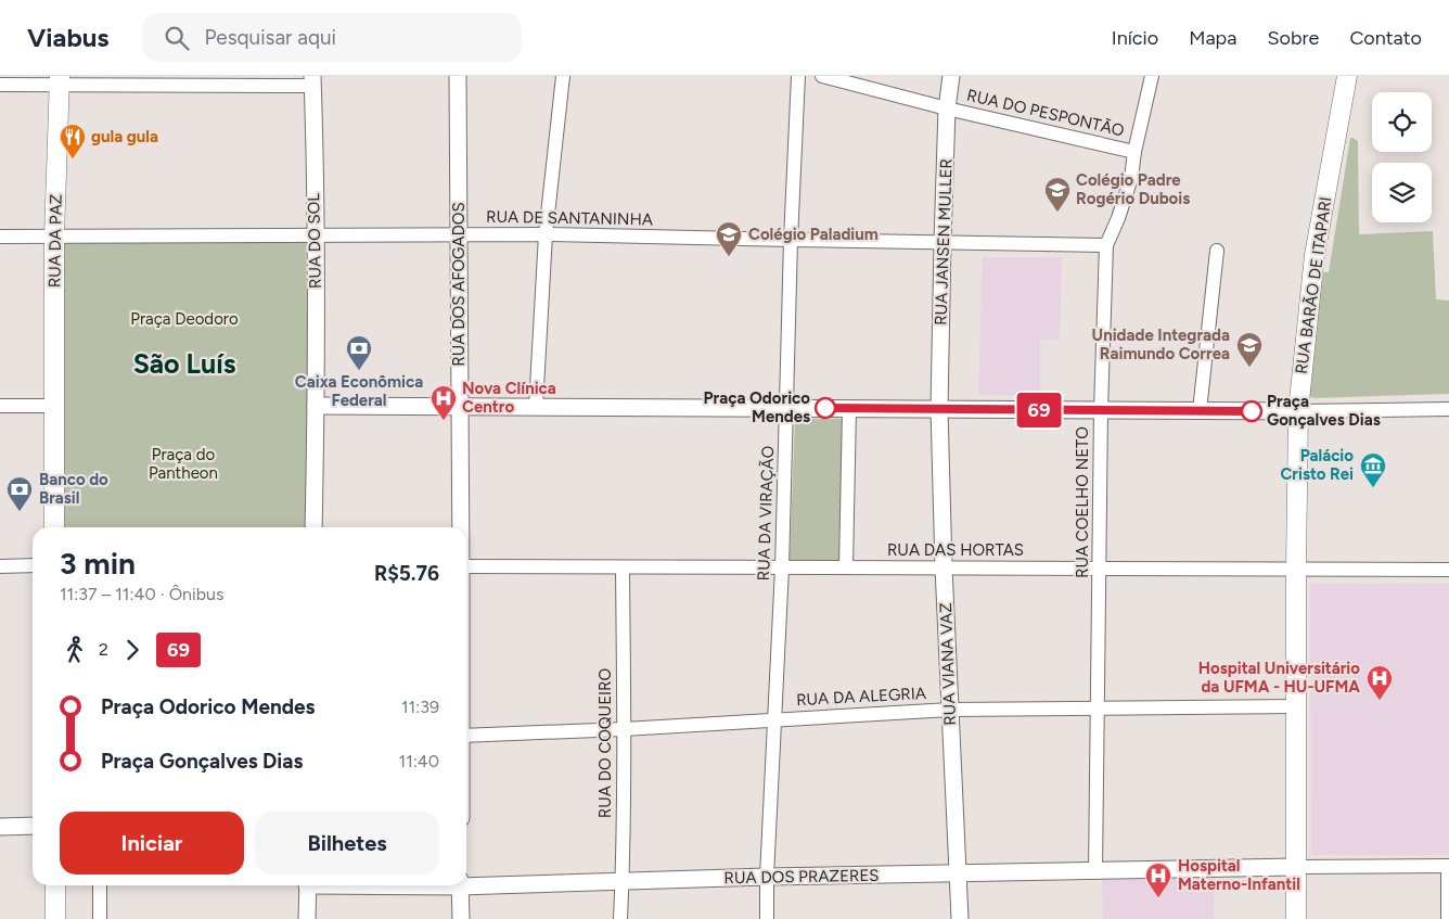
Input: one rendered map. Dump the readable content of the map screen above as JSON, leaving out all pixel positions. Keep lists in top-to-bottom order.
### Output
{
  "streets": {
    "main road": ["RUA DA PAZ", "RUA BARÃO DE ITAPARI"],
    "street": [
      "RUA DO PESPONTÃO",
      "RUA DE SANTANINHA",
      "RUA DO SOL",
      "RUA JANSEN MULLER",
      "RUA DOS AFOGADOS",
      "RUA COELHO NETO",
      "RUA DA VIRAÇÃO",
      "RUA DAS HORTAS",
      "RUA VIANA VAZ",
      "RUA DA ALEGRIA",
      "RUA DO COQUEIRO",
      "RUA DOS PRAZERES"
    ]
  },
  "crossings": [
    ["RUA DO PESPONTÃO", "RUA JANSEN MULLER"],
    ["RUA DO PESPONTÃO", "RUA COELHO NETO"],
    ["RUA DE SANTANINHA", "RUA DA PAZ"],
    ["RUA DE SANTANINHA", "RUA DO SOL"],
    ["RUA DE SANTANINHA", "RUA JANSEN MULLER"],
    ["RUA DE SANTANINHA", "RUA DOS AFOGADOS"],
    ["RUA DE SANTANINHA", "RUA COELHO NETO"],
    ["RUA DE SANTANINHA", "RUA DA VIRAÇÃO"],
    ["RUA JANSEN MULLER", "RUA VIANA VAZ"],
    ["RUA BARÃO DE ITAPARI", "RUA DAS HORTAS"],
    ["RUA BARÃO DE ITAPARI", "RUA DA ALEGRIA"],
    ["RUA BARÃO DE ITAPARI", "RUA DOS PRAZERES"],
    ["RUA COELHO NETO", "RUA DAS HORTAS"],
    ["RUA COELHO NETO", "RUA DA ALEGRIA"],
    ["RUA COELHO NETO", "RUA DOS PRAZERES"],
    ["RUA DA VIRAÇÃO", "RUA DAS HORTAS"],
    ["RUA DA VIRAÇÃO", "RUA DA ALEGRIA"],
    ["RUA DA VIRAÇÃO", "RUA DOS PRAZERES"],
    ["RUA DAS HORTAS", "RUA VIANA VAZ"],
    ["RUA DAS HORTAS", "RUA DO COQUEIRO"],
    ["RUA VIANA VAZ", "RUA DA ALEGRIA"],
    ["RUA VIANA VAZ", "RUA DOS PRAZERES"],
    ["RUA DA ALEGRIA", "RUA DO COQUEIRO"],
    ["RUA DO COQUEIRO", "RUA DOS PRAZERES"]
  ],
  "districts": ["São Luís"],
  "parks": ["Praça Deodoro", "Praça do Pantheon"],
  "places": {
    "restaurant": ["gula gula"],
    "school or university": ["Colégio Padre Rogério Dubois", "Colégio Paladium", "Unidade Integrada Raimundo Correa"],
    "bank": ["Caixa Econômica Federal", "Banco do Brasil"],
    "other": ["Praça Odorico Mendes", "Praça Gonçalves Dias"],
    "hospital": ["Nova Clínica Centro", "Hospital Universitário da UFMA - HU-UFMA", "Hospital Materno-Infantil"],
    "museum": ["Palácio Cristo Rei"]
  },
  "lines": ["bus line 69"],
  "page": {
    "header": "Viabus",
    "search": "Pesquisar aqui",
    "nav": [
      "Início",
      "Mapa",
      "Sobre",
      "Contato"
    ],
    "on_map": "69",
    "heading": ["3 min", "11:37 – 11:40 · Ônibus", "R$5.76"],
    "legs": ["2", "69"],
    "list": [
      {
        "name": "Praça Odorico Mendes",
        "value": "11:39"
      },
      {
        "name": "Praça Gonçalves Dias",
        "value": "11:40"
      }
    ],
    "buttons": ["Iniciar", "Bilhetes"]
  }
}
